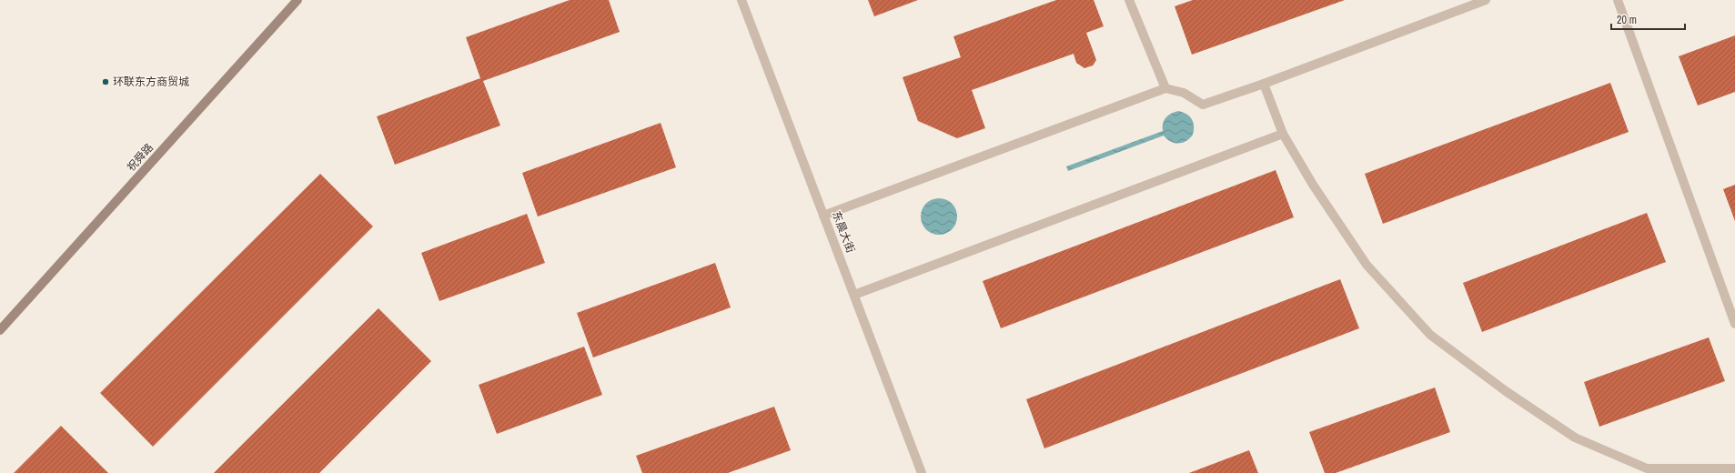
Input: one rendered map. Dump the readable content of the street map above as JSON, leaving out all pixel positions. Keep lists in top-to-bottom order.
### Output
{
  "streets": {
    "main road": ["祝舜路"],
    "street": ["东晨大街"]
  },
  "places": ["环联东方商贸城"],
  "scale_bar": "20 m"
}
